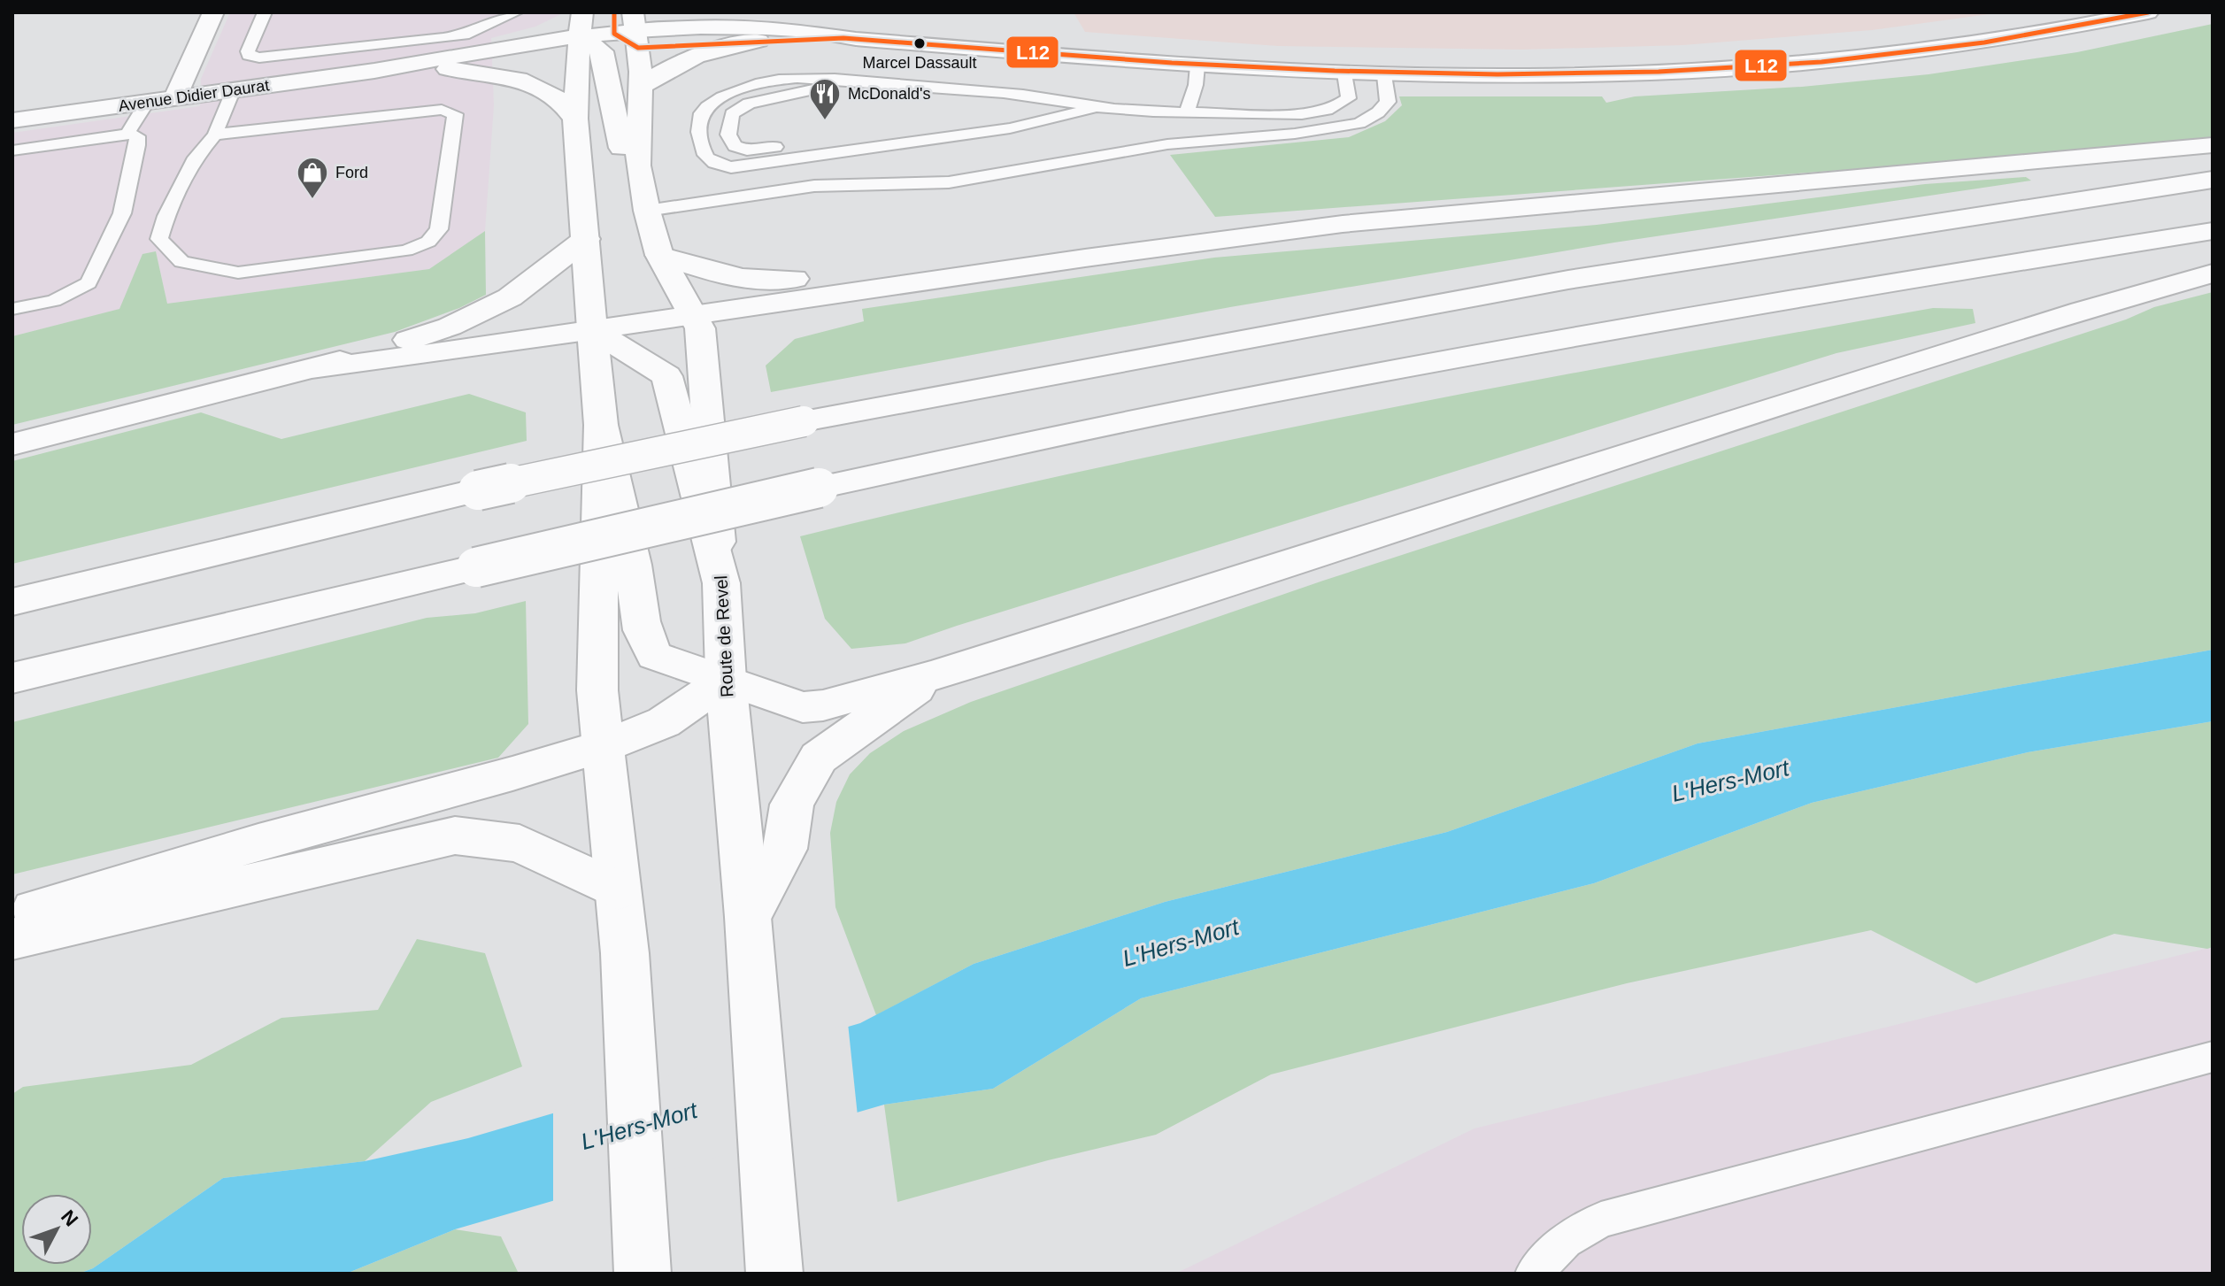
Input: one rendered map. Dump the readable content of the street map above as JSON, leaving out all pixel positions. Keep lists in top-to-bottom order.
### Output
{
  "streets": {
    "main road": ["Avenue Didier Daurat", "Route de Revel"]
  },
  "water": ["L'Hers-Mort"],
  "places": {
    "other": ["Marcel Dassault"],
    "restaurant": ["McDonald's"],
    "shop": ["Ford"]
  },
  "lines": ["transit line L12"],
  "north": "top right"
}
